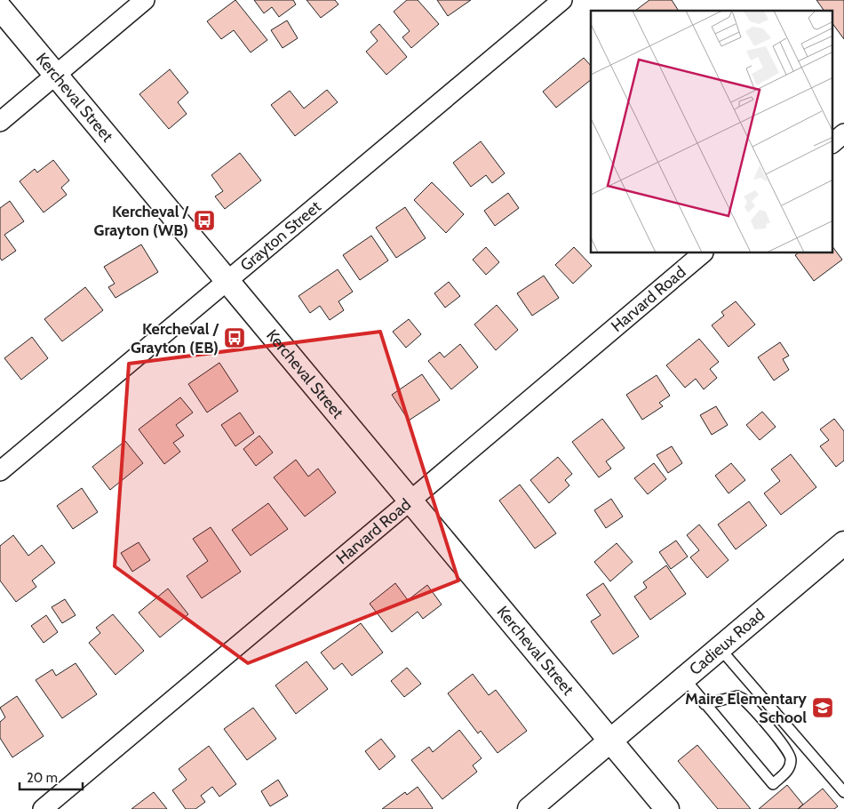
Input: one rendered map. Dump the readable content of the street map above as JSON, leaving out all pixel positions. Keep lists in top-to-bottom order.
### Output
{
  "streets": {
    "street": [
      "Kercheval Street",
      "Grayton Street",
      "Harvard Road",
      "Cadieux Road"
    ]
  },
  "crossings": [
    ["Kercheval Street", "Grayton Street"],
    ["Kercheval Street", "Harvard Road"],
    ["Kercheval Street", "Cadieux Road"]
  ],
  "places": {
    "bus stop": ["Kercheval / Grayton (WB)", "Kercheval / Grayton (EB)"],
    "school or university": ["Maire Elementary School"]
  },
  "scale_bar": "20 m"
}
